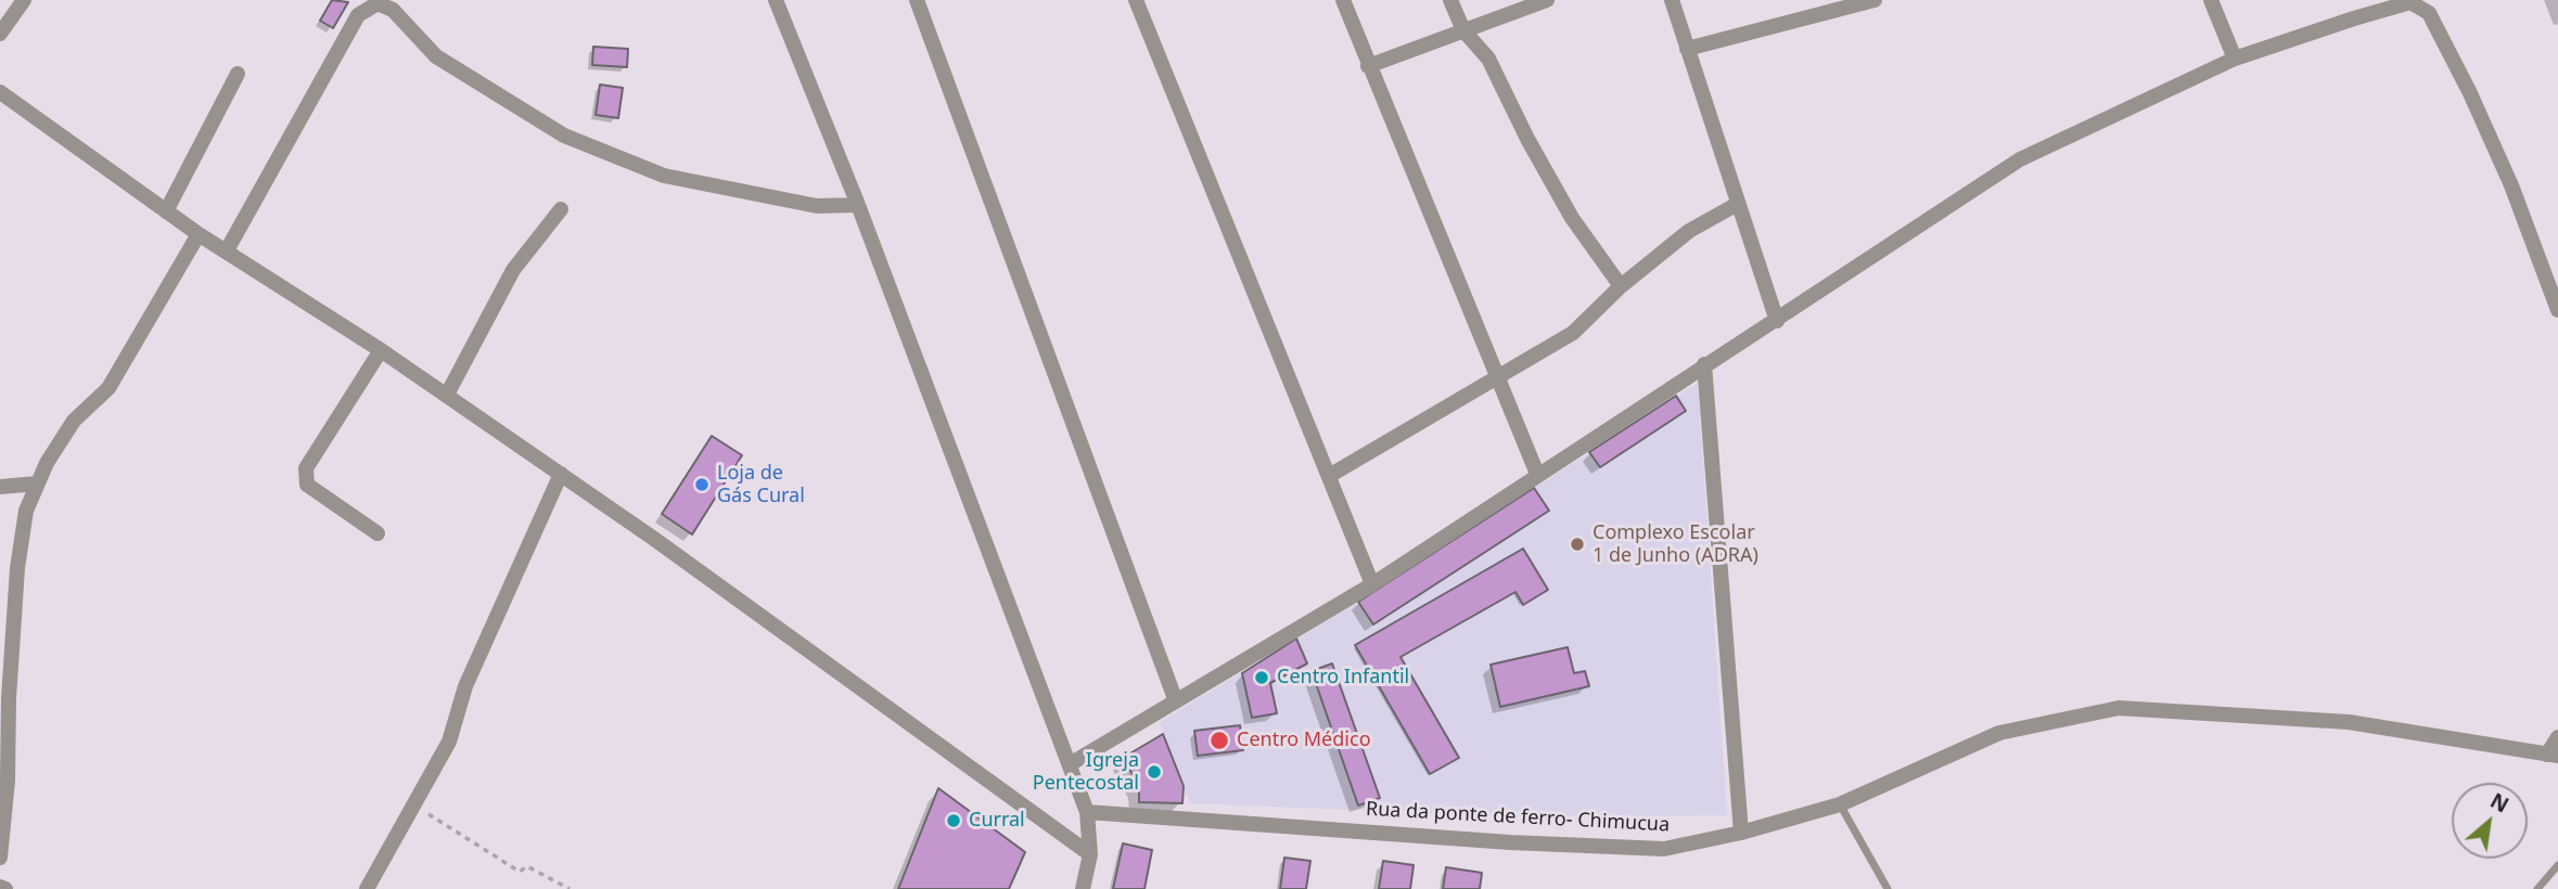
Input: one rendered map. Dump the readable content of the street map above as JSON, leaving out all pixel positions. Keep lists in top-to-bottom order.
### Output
{
  "streets": {
    "street": ["Rua da ponte de ferro- Chimucua"]
  },
  "places": [
    "Loja de Gás Cural",
    "Complexo Escolar 1 de Junho (ADRA)",
    "Centro Infantil",
    "Centro Médico",
    "Igreja Pentecostal",
    "Curral"
  ],
  "north": "top right"
}
